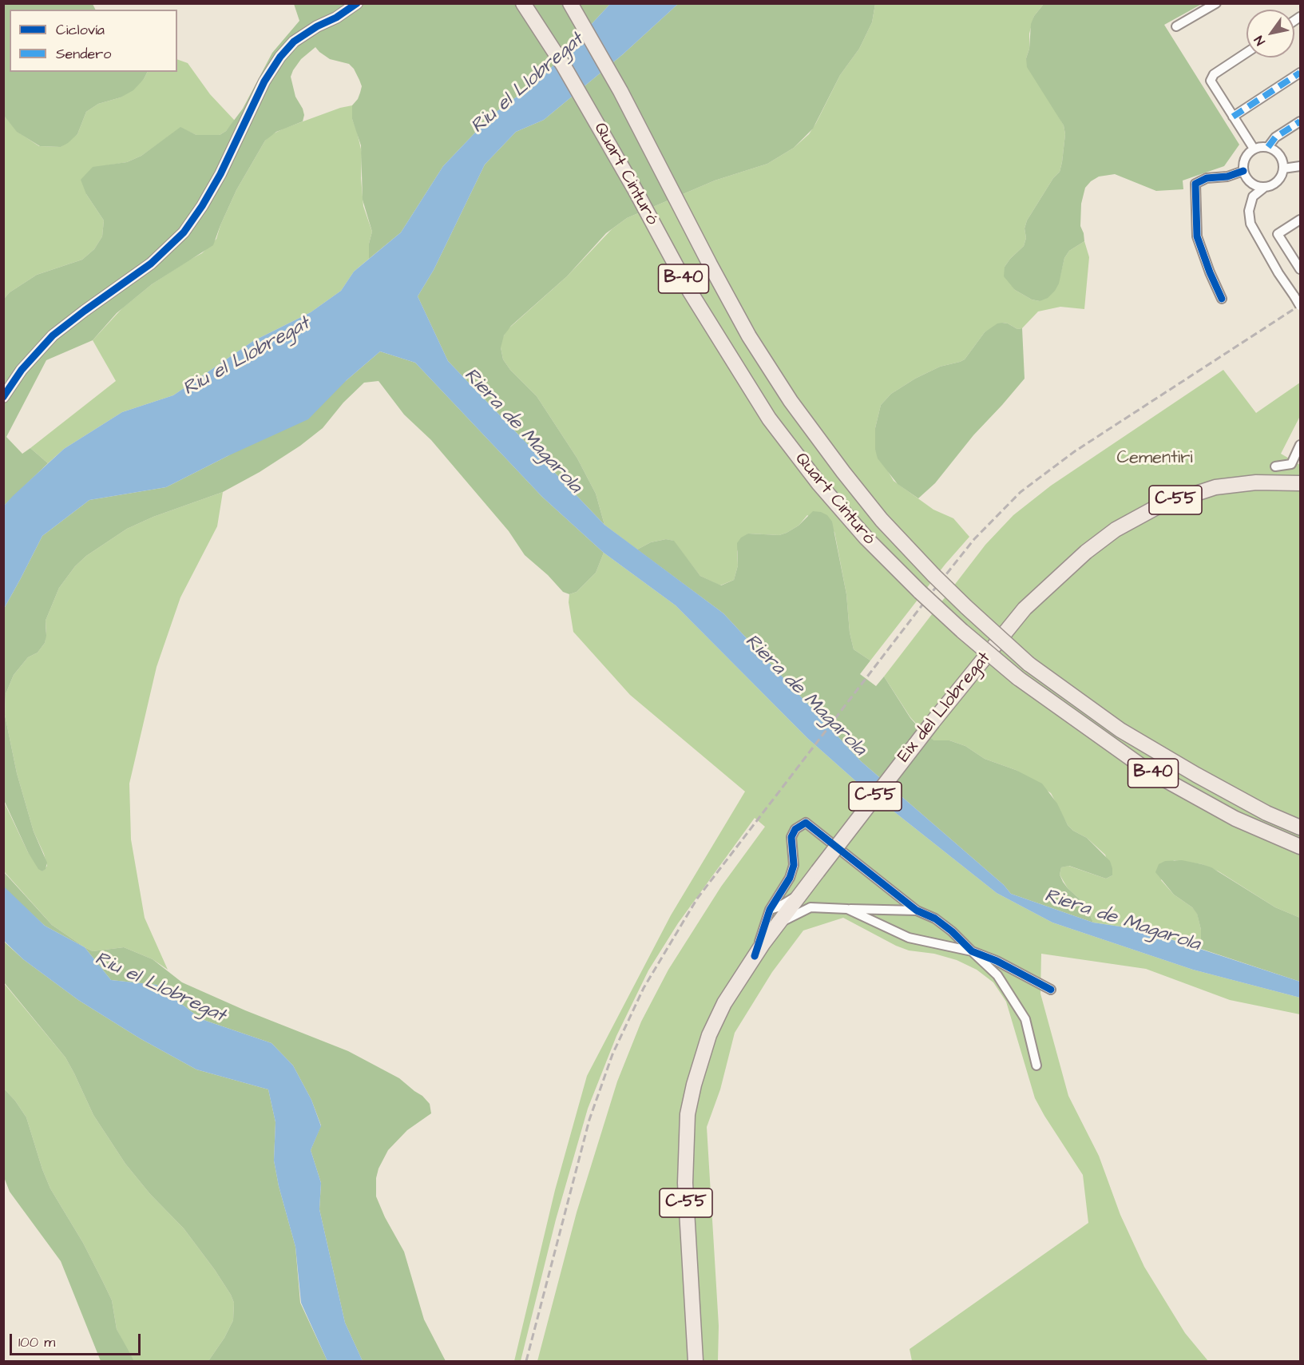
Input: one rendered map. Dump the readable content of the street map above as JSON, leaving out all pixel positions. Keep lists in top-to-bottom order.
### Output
{
  "streets": {
    "highway": [
      "Quart Cinturó",
      "B-40",
      "C-55",
      "Eix del Llobregat"
    ]
  },
  "water": ["Riu el Llobregat", "Riera de Magarola"],
  "parks": ["Cementiri"],
  "legend": ["Ciclovía", "Sendero"],
  "scale_bar": "100 m",
  "north": "bottom left"
}
